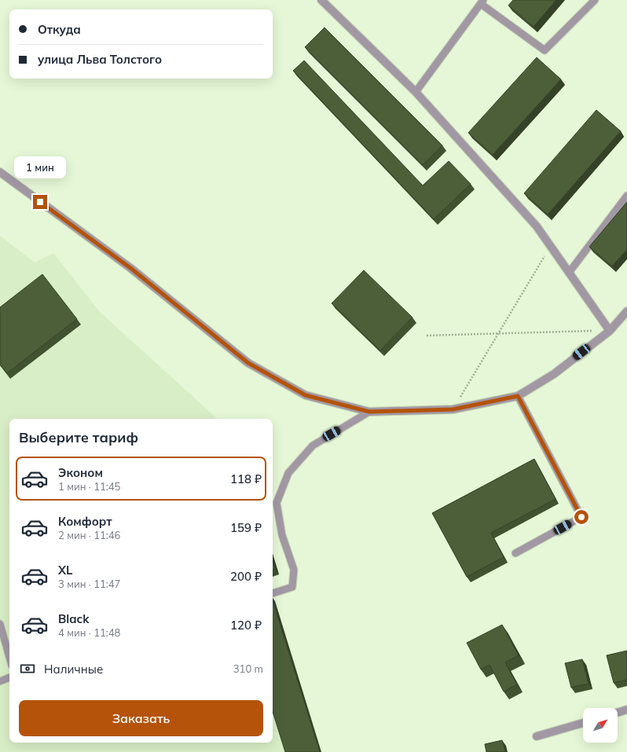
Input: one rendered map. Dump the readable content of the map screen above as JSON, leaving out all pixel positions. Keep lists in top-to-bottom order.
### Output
{
  "north": "top right",
  "page": {
    "banner": ["Откуда", "улица Льва Толстого"],
    "bubble": "1 мин",
    "heading": "Выберите тариф",
    "list": [
      {
        "name": "Эконом",
        "note": "1 мин · 11:45",
        "value": "118 ₽"
      },
      {
        "name": "Комфорт",
        "note": "2 мин · 11:46",
        "value": "159 ₽"
      },
      {
        "name": "XL",
        "note": "3 мин · 11:47",
        "value": "200 ₽"
      },
      {
        "name": "Black",
        "note": "4 мин · 11:48",
        "value": "120 ₽"
      }
    ],
    "pay": ["Наличные", "310 m"],
    "buttons": "Заказать"
  }
}
